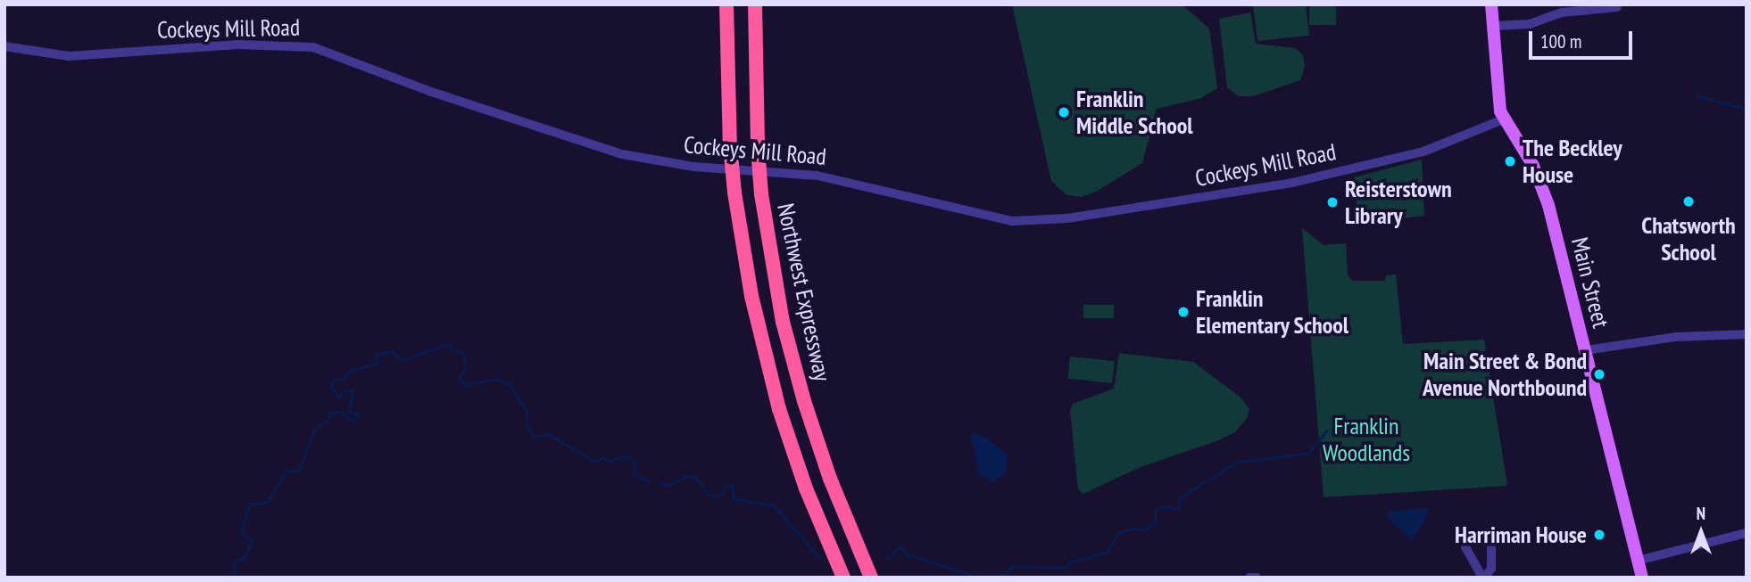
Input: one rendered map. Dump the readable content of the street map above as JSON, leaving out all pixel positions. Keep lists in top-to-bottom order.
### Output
{
  "streets": {
    "highway": ["Northwest Expressway"],
    "main road": ["Main Street"],
    "street": ["Cockeys Mill Road"]
  },
  "crossings": [
    ["Cockeys Mill Road", "Main Street"]
  ],
  "parks": ["Franklin Woodlands"],
  "places": [
    "Franklin Middle School",
    "The Beckley House",
    "Chatsworth School",
    "Reisterstown Library",
    "Franklin Elementary School",
    "Main Street & Bond Avenue Northbound",
    "Harriman House"
  ],
  "scale_bar": "100 m",
  "north": "top"
}
